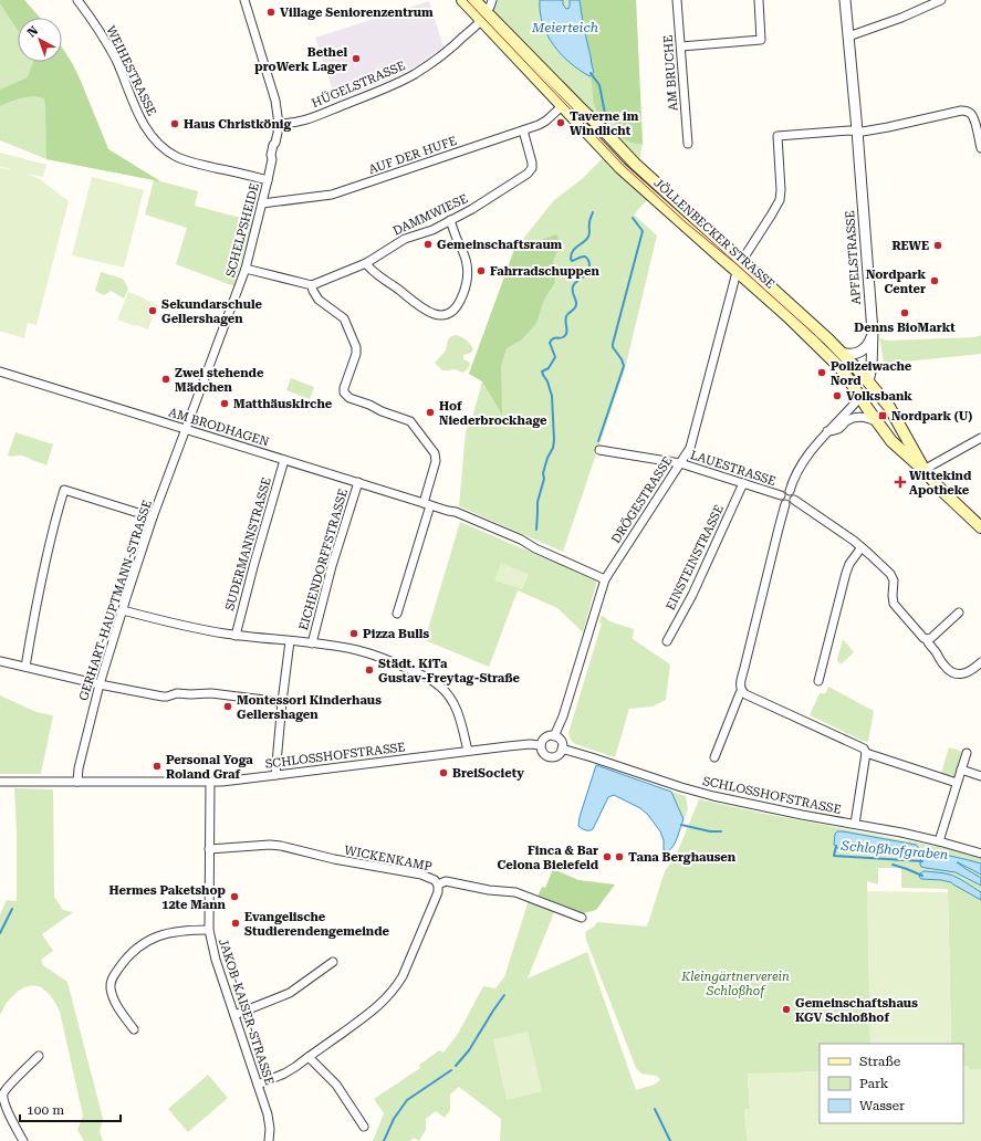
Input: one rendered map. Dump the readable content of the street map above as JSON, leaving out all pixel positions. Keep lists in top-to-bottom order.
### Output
{
  "streets": {
    "main road": ["JÖLLENBECKER STRASSE"],
    "street": [
      "WEIHESTRASSE",
      "AM BRUCHE",
      "HÜGELSTRASSE",
      "AUF DER HUFE",
      "DAMMWIESE",
      "SCHELPSHEIDE",
      "APFELSTRASSE",
      "AM BRODHAGEN",
      "LAUESTRASSE",
      "DRÖGESTRASSE",
      "SUDERMANNSTRASSE",
      "EINSTEINSTRASSE",
      "EICHENDORFFSTRASSE",
      "GERHART-HAUPTMANN-STRASSE",
      "SCHLOSSHOFSTRASSE",
      "WICKENKAMP",
      "JAKOB-KAISER-STRASSE"
    ]
  },
  "crossings": [
    ["WEIHESTRASSE", "SCHELPSHEIDE"],
    ["HÜGELSTRASSE", "SCHELPSHEIDE"],
    ["HÜGELSTRASSE", "JÖLLENBECKER STRASSE"],
    ["AUF DER HUFE", "DAMMWIESE"],
    ["AUF DER HUFE", "SCHELPSHEIDE"],
    ["AUF DER HUFE", "JÖLLENBECKER STRASSE"],
    ["SCHELPSHEIDE", "AM BRODHAGEN"],
    ["SCHELPSHEIDE", "GERHART-HAUPTMANN-STRASSE"],
    ["JÖLLENBECKER STRASSE", "APFELSTRASSE"],
    ["JÖLLENBECKER STRASSE", "DRÖGESTRASSE"],
    ["AM BRODHAGEN", "DRÖGESTRASSE"],
    ["AM BRODHAGEN", "SUDERMANNSTRASSE"],
    ["AM BRODHAGEN", "EICHENDORFFSTRASSE"],
    ["AM BRODHAGEN", "GERHART-HAUPTMANN-STRASSE"],
    ["LAUESTRASSE", "DRÖGESTRASSE"],
    ["LAUESTRASSE", "EINSTEINSTRASSE"],
    ["DRÖGESTRASSE", "SCHLOSSHOFSTRASSE"],
    ["GERHART-HAUPTMANN-STRASSE", "SCHLOSSHOFSTRASSE"],
    ["SCHLOSSHOFSTRASSE", "JAKOB-KAISER-STRASSE"],
    ["WICKENKAMP", "JAKOB-KAISER-STRASSE"]
  ],
  "water": ["Meierteich", "Schloßhofgraben"],
  "parks": ["Kleingärtnerverein Schloßhof"],
  "places": {
    "other": [
      "Village Seniorenzentrum",
      "Bethel proWerk Lager",
      "Taverne im Windlicht",
      "Haus Christkönig",
      "Gemeinschaftsraum",
      "REWE",
      "Fahrradschuppen",
      "Nordpark Center",
      "Sekundarschule Gellershagen",
      "Denns BioMarkt",
      "Polizeiwache Nord",
      "Zwei stehende Mädchen",
      "Volksbank",
      "Matthäuskirche",
      "Hof Niederbrockhage",
      "Pizza Bulls",
      "Städt. KiTa Gustav-Freytag-Straße",
      "Montessori Kinderhaus Gellershagen",
      "Personal Yoga Roland Graf",
      "BreiSociety",
      "Finca & Bar Celona Bielefeld",
      "Tana Berghausen",
      "Hermes Paketshop 12te Mann",
      "Evangelische Studierendengemeinde",
      "Gemeinschaftshaus KGV Schloßhof"
    ],
    "transit": ["Nordpark (U)"],
    "health": ["Wittekind Apotheke"]
  },
  "legend": ["Straße", "Park", "Wasser"],
  "scale_bar": "100 m",
  "north": "top left"
}
